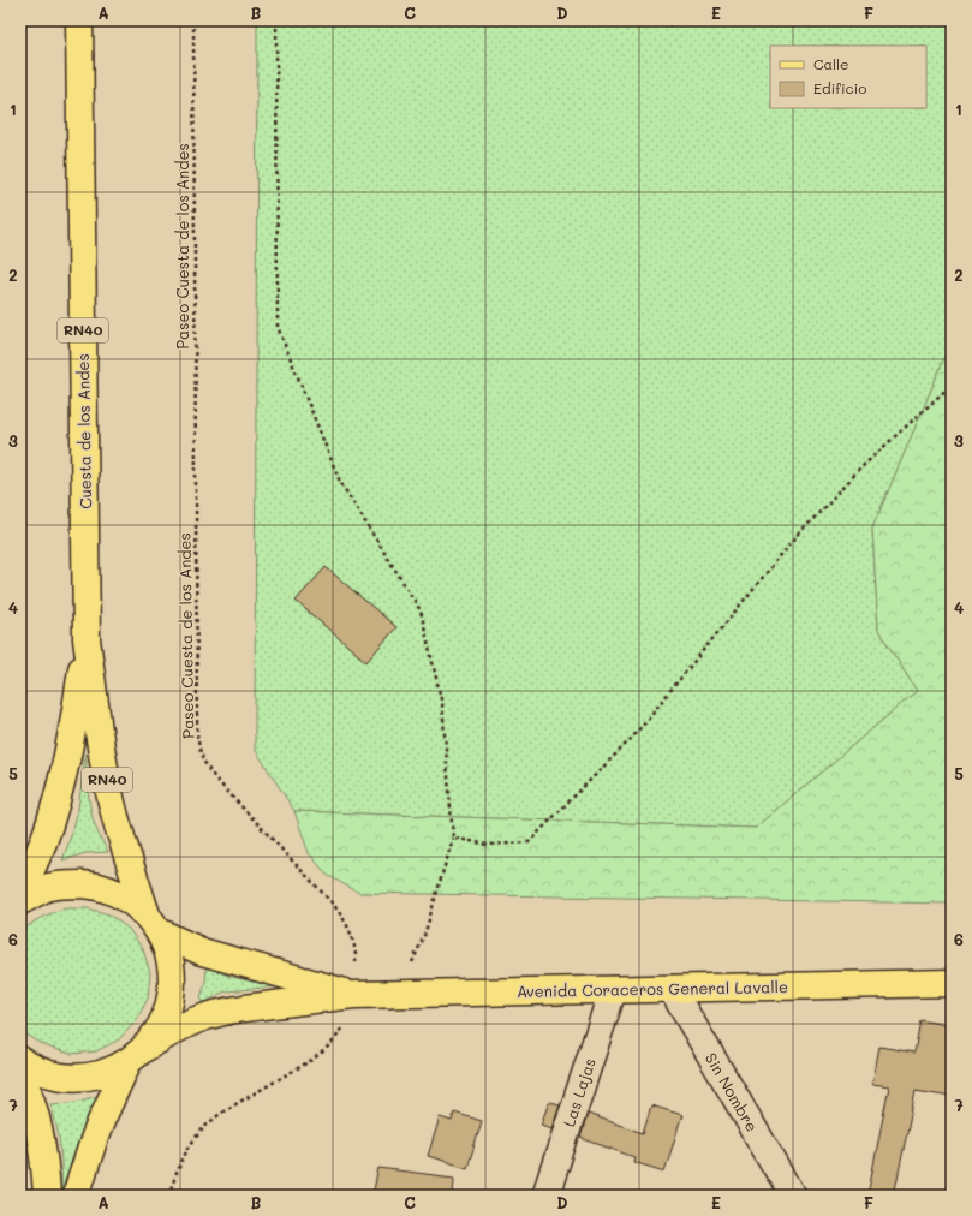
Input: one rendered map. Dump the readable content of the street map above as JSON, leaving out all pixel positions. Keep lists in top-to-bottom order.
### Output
{
  "streets": {
    "main road": ["RN40", "Cuesta de los Andes", "Avenida Coraceros General Lavalle"],
    "street": ["Las Lajas", "Sin Nombre"],
    "path": ["Paseo Cuesta de los Andes"]
  },
  "crossings": [
    ["Paseo Cuesta de los Andes", "Avenida Coraceros General Lavalle"],
    ["RN40", "Cuesta de los Andes"],
    ["RN40", "Avenida Coraceros General Lavalle"],
    ["Cuesta de los Andes", "Avenida Coraceros General Lavalle"],
    ["Avenida Coraceros General Lavalle", "Las Lajas"],
    ["Avenida Coraceros General Lavalle", "Sin Nombre"]
  ],
  "legend": ["Calle", "Edificio"],
  "grid": {
    "columns": [
      "A",
      "B",
      "C",
      "D",
      "E",
      "F"
    ],
    "rows": [
      "1",
      "2",
      "3",
      "4",
      "5",
      "6",
      "7"
    ]
  }
}
